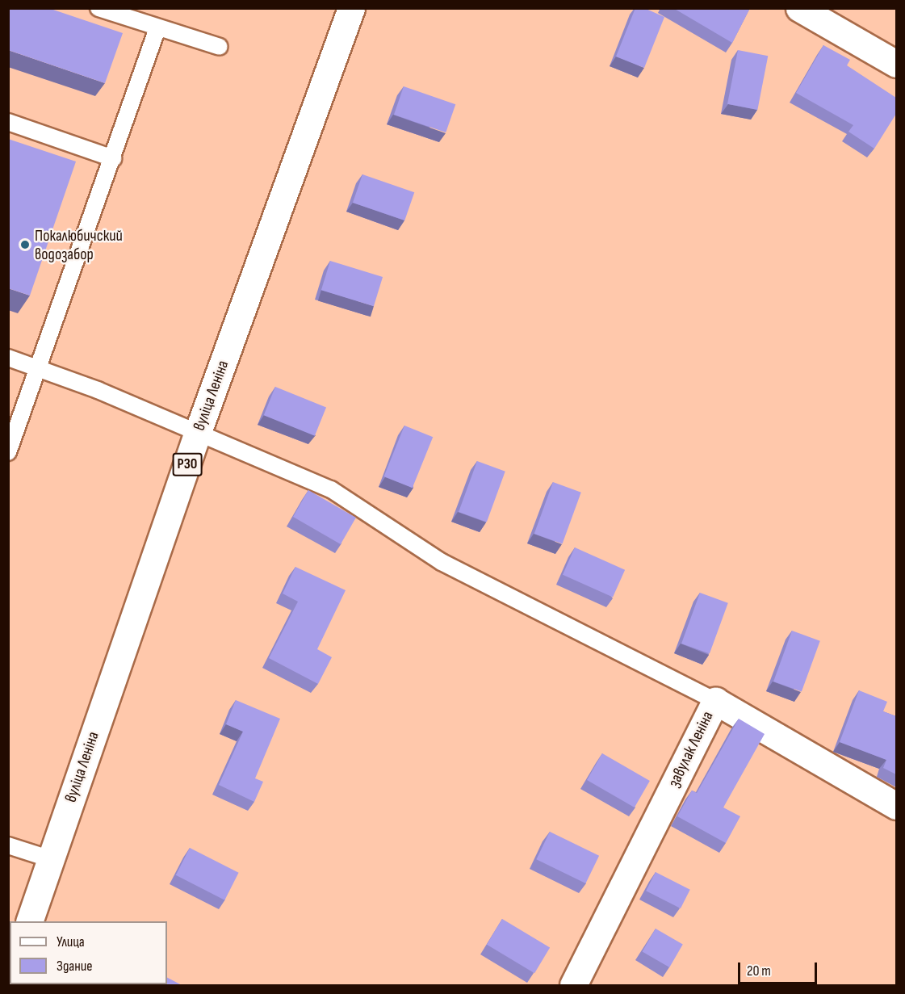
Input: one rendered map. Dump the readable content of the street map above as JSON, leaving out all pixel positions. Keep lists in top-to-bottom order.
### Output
{
  "streets": {
    "main road": ["вуліца Леніна", "Р30", "завулак Леніна"]
  },
  "places": ["Покалюбичский водозабор"],
  "legend": ["Улица", "Здание"],
  "scale_bar": "20 m"
}
